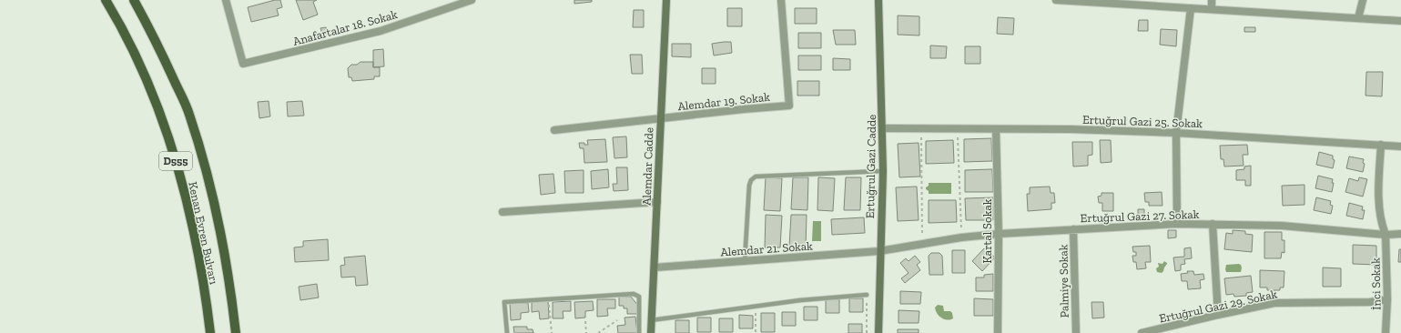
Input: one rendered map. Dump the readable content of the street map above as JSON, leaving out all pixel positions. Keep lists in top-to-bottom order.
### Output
{
  "streets": {
    "main road": ["D555", "Kenan Evren Bulvarı"],
    "street": [
      "Anafartalar 18. Sokak",
      "Alemdar 19. Sokak",
      "Ertuğrul Gazi 25. Sokak",
      "Alemdar Cadde",
      "Ertuğrul Gazi Cadde",
      "Ertuğrul Gazi 27. Sokak",
      "Kartal Sokak",
      "Alemdar 21. Sokak",
      "Palmiye Sokak",
      "İnci Sokak",
      "Ertuğrul Gazi 29. Sokak"
    ]
  },
  "crossings": [
    ["Alemdar 19. Sokak", "Alemdar Cadde"],
    ["Ertuğrul Gazi 25. Sokak", "Ertuğrul Gazi Cadde"],
    ["Ertuğrul Gazi 25. Sokak", "Kartal Sokak"],
    ["Ertuğrul Gazi 25. Sokak", "İnci Sokak"],
    ["Alemdar Cadde", "Alemdar 21. Sokak"],
    ["Ertuğrul Gazi Cadde", "Ertuğrul Gazi 27. Sokak"],
    ["Ertuğrul Gazi Cadde", "Alemdar 21. Sokak"],
    ["Ertuğrul Gazi 27. Sokak", "Kartal Sokak"],
    ["Ertuğrul Gazi 27. Sokak", "Alemdar 21. Sokak"],
    ["Ertuğrul Gazi 27. Sokak", "Palmiye Sokak"],
    ["Ertuğrul Gazi 27. Sokak", "İnci Sokak"],
    ["İnci Sokak", "Ertuğrul Gazi 29. Sokak"]
  ]
}
